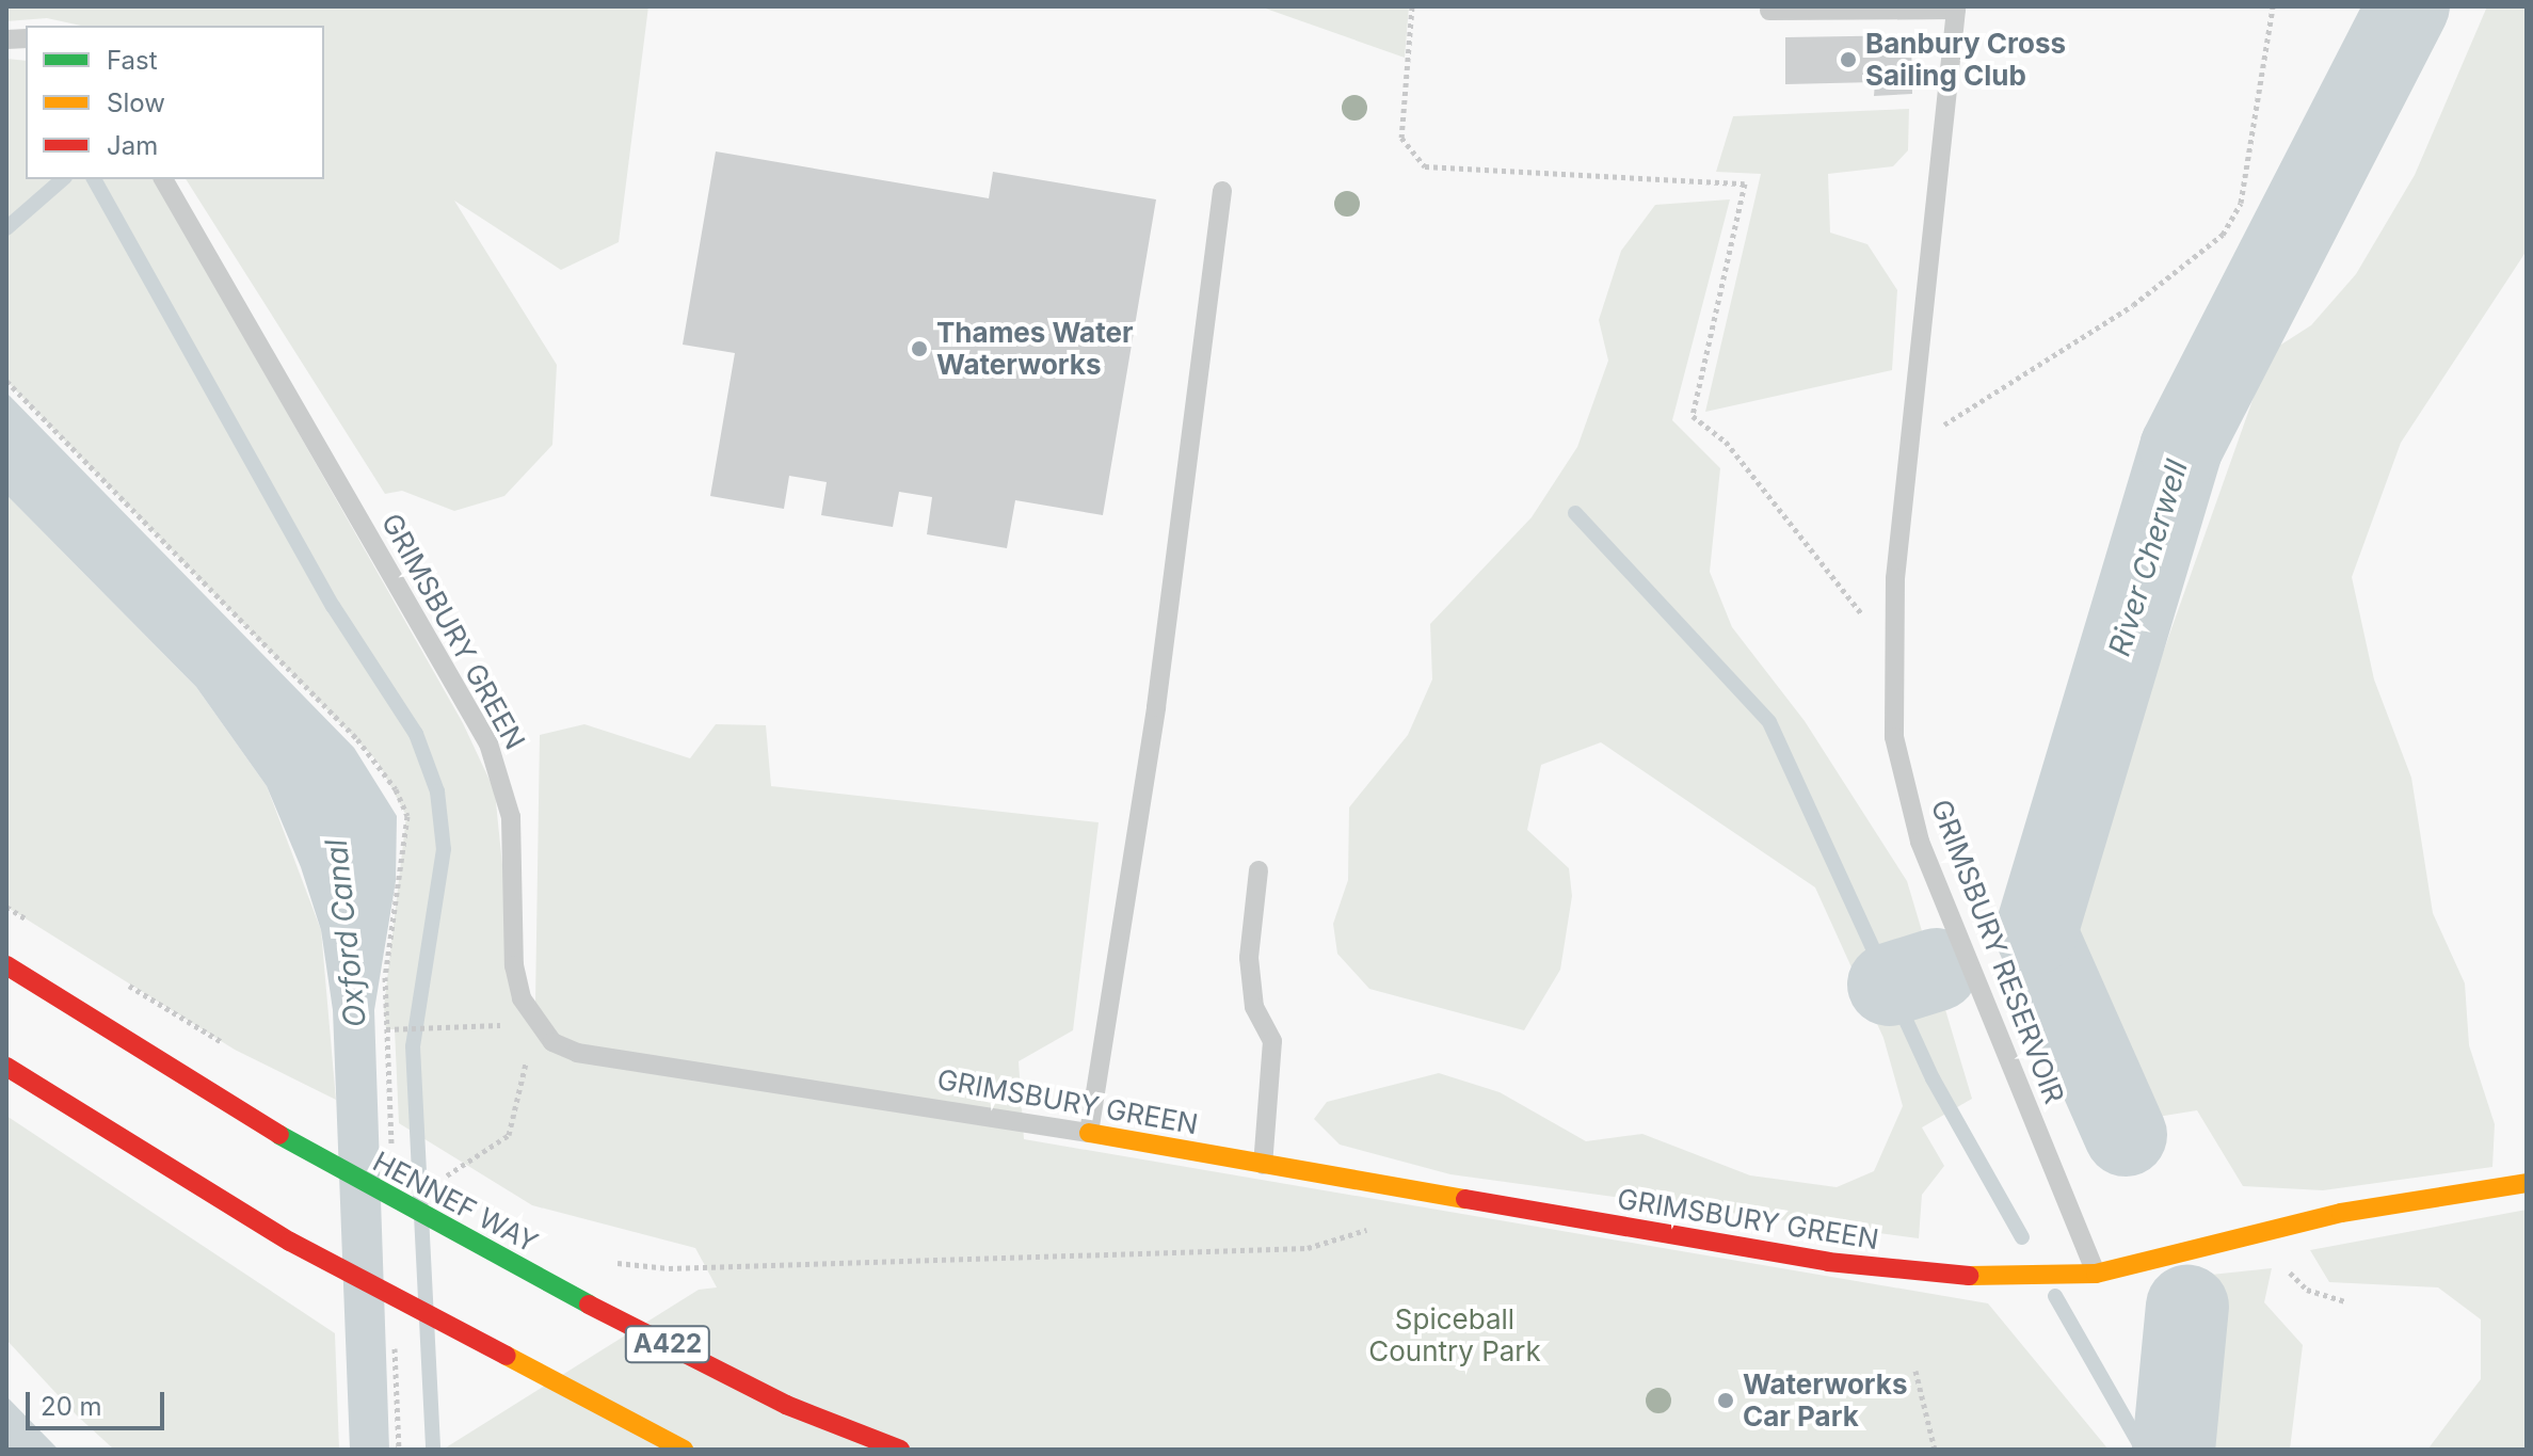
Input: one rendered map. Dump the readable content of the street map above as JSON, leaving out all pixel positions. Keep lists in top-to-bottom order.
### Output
{
  "streets": {
    "main road": ["GRIMSBURY GREEN", "HENNEF WAY", "A422"],
    "lane": ["GRIMSBURY RESERVOIR"]
  },
  "crossings": [
    ["GRIMSBURY GREEN", "GRIMSBURY RESERVOIR"]
  ],
  "water": ["River Cherwell", "Oxford Canal"],
  "parks": ["Spiceball Country Park"],
  "places": ["Banbury Cross Sailing Club", "Thames Water Waterworks", "Waterworks Car Park"],
  "legend": ["Fast", "Slow", "Jam"],
  "scale_bar": "20 m"
}
